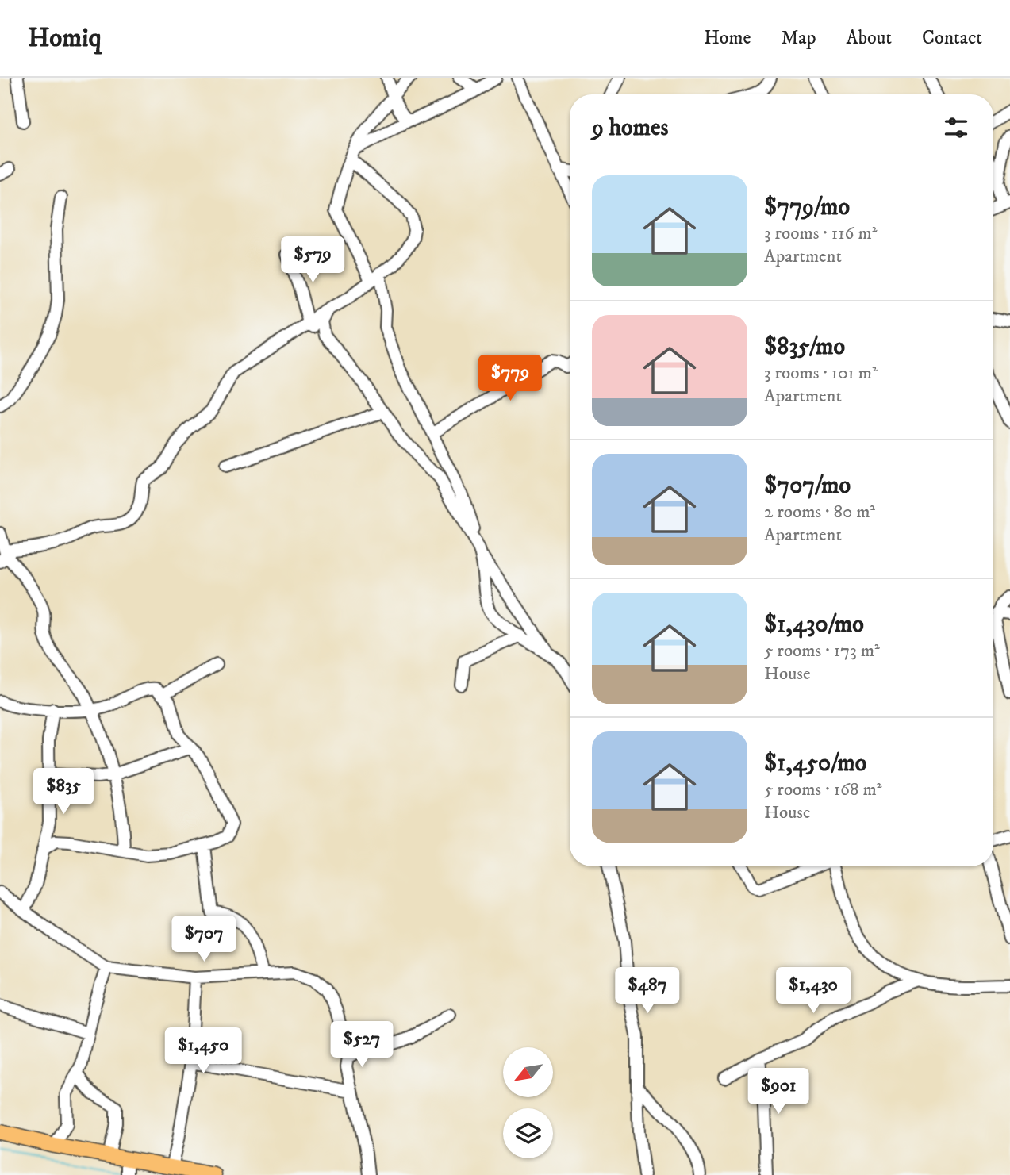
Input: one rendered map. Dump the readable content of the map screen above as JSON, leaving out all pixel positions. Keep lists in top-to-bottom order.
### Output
{
  "north": "bottom left",
  "page": {
    "header": "Homiq",
    "nav": [
      "Home",
      "Map",
      "About",
      "Contact"
    ],
    "heading": "9 homes",
    "list": [
      {
        "name": "$779/mo",
        "note": "3 rooms · 116 m² · Apartment"
      },
      {
        "name": "$835/mo",
        "note": "3 rooms · 101 m² · Apartment"
      },
      {
        "name": "$707/mo",
        "note": "2 rooms · 80 m² · Apartment"
      },
      {
        "name": "$1,430/mo",
        "note": "5 rooms · 173 m² · House"
      },
      {
        "name": "$1,450/mo",
        "note": "5 rooms · 168 m² · House"
      }
    ],
    "price": [
      "$579",
      "$779",
      "$835",
      "$707",
      "$487",
      "$1,430",
      "$527",
      "$1,450",
      "$901"
    ]
  }
}
